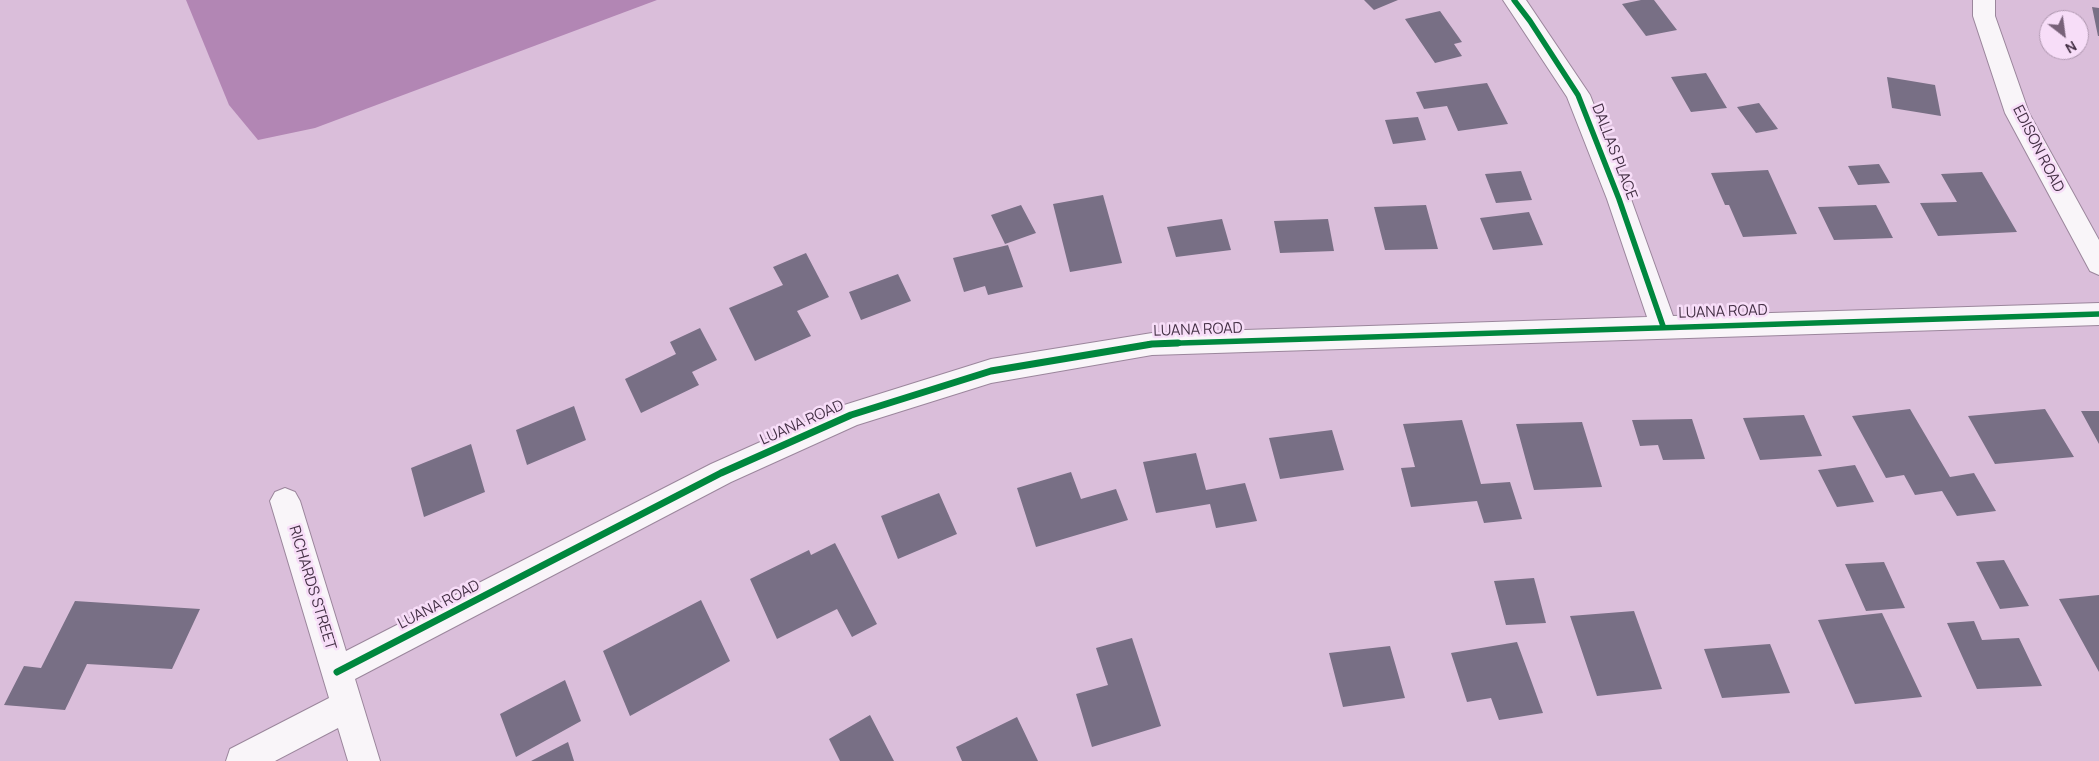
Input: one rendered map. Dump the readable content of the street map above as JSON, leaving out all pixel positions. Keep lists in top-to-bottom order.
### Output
{
  "streets": {
    "street": [
      "EDISON ROAD",
      "DALLAS PLACE",
      "LUANA ROAD",
      "RICHARDS STREET"
    ]
  },
  "crossings": [
    ["DALLAS PLACE", "LUANA ROAD"],
    ["LUANA ROAD", "RICHARDS STREET"]
  ],
  "north": "bottom right"
}
